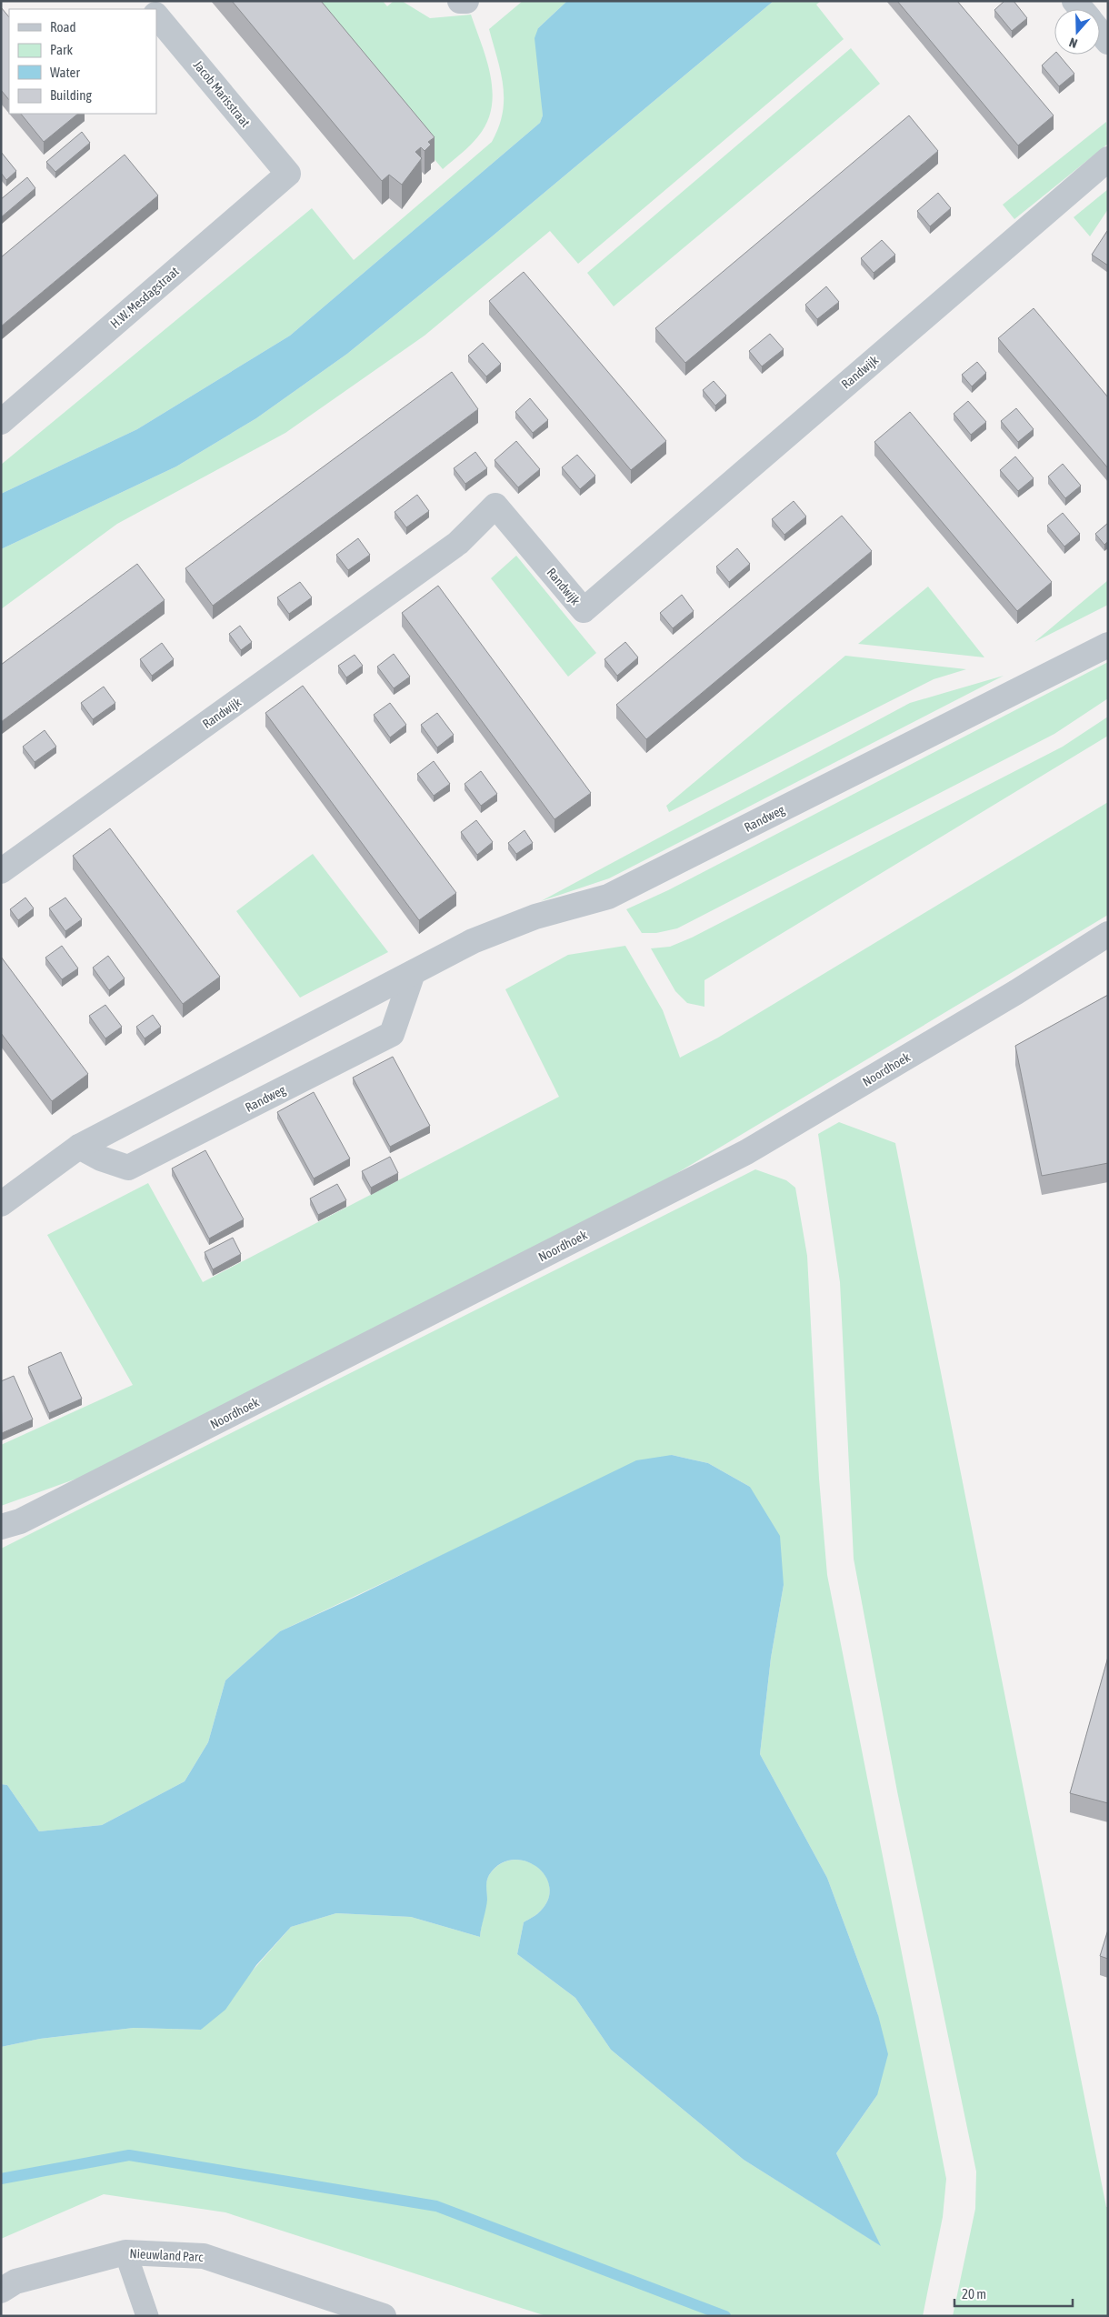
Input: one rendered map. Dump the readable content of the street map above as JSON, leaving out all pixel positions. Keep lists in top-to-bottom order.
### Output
{
  "streets": {
    "street": [
      "Jacob Marisstraat",
      "H.W. Mesdagstraat",
      "Randwijk",
      "Randweg",
      "Noordhoek",
      "Nieuwland Parc"
    ]
  },
  "crossings": [
    ["Jacob Marisstraat", "H.W. Mesdagstraat"]
  ],
  "legend": [
    "Road",
    "Park",
    "Water",
    "Building"
  ],
  "scale_bar": "20 m",
  "north": "bottom"
}
